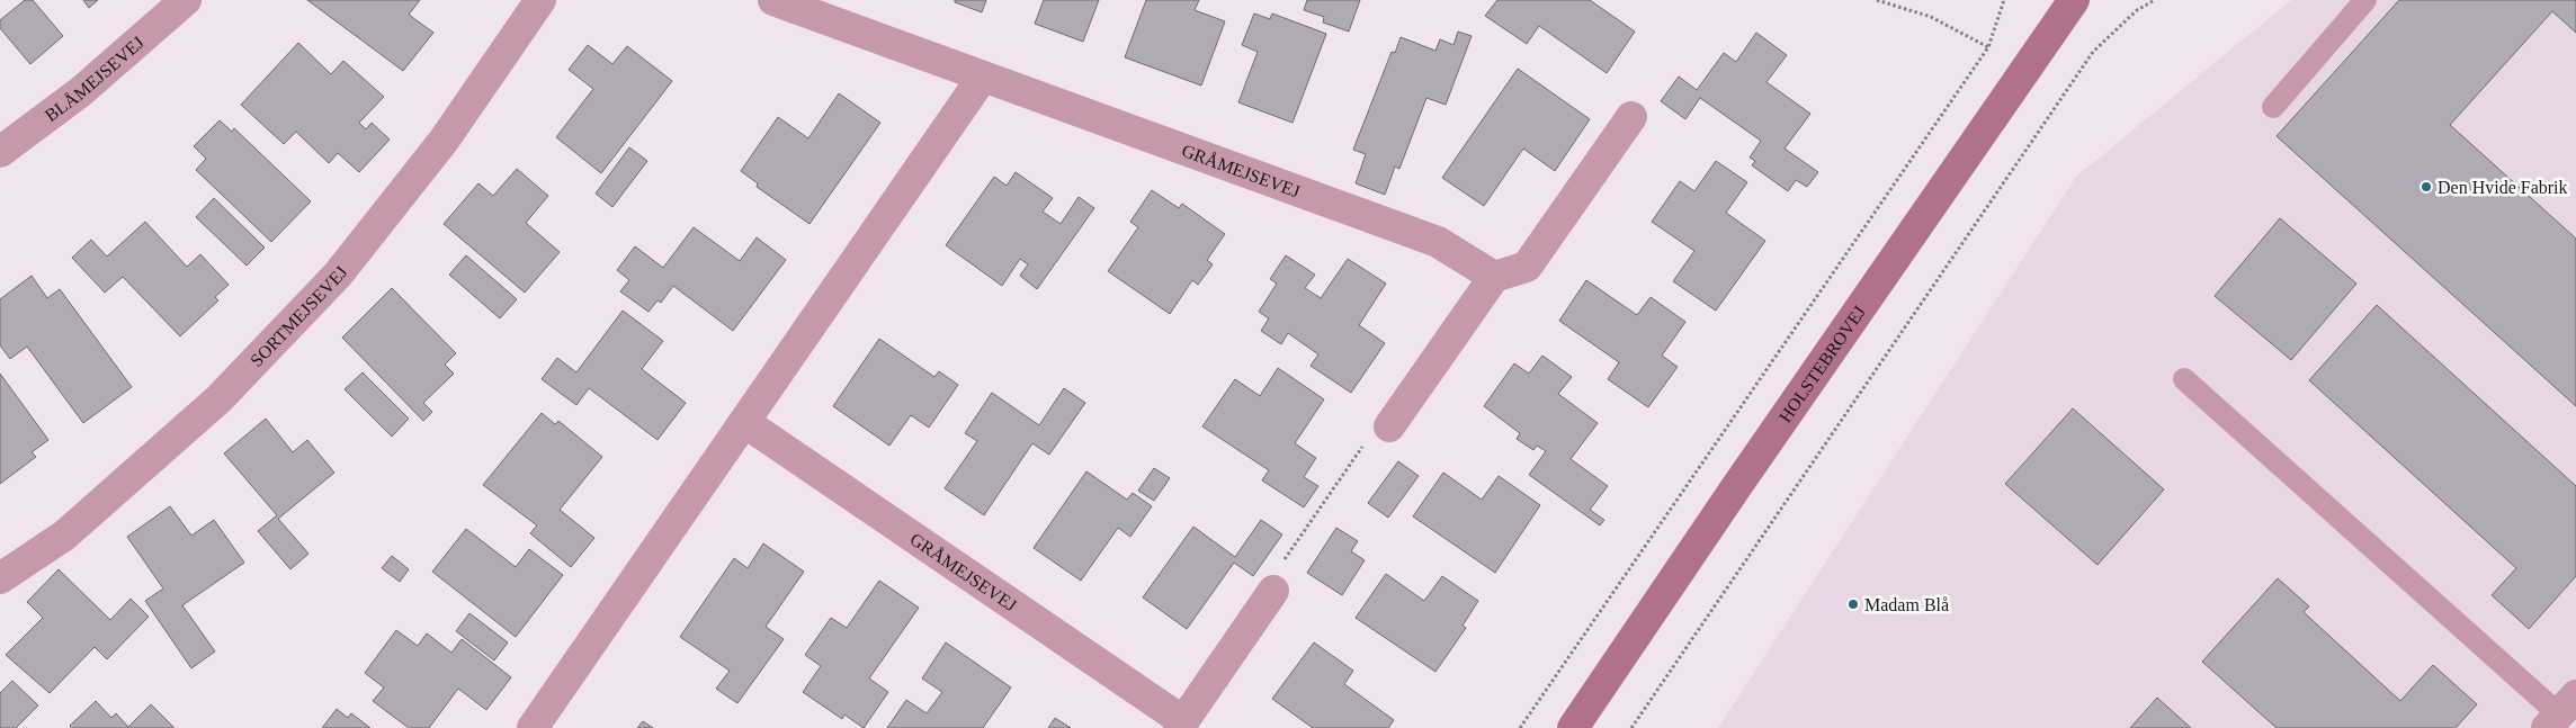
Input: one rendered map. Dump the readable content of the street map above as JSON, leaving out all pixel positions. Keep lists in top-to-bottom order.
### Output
{
  "streets": {
    "street": [
      "BLÅMEJSEVEJ",
      "GRÅMEJSEVEJ",
      "SORTMEJSEVEJ",
      "HOLSTEBROVEJ"
    ]
  },
  "places": ["Den Hvide Fabrik", "Madam Blå"]
}
